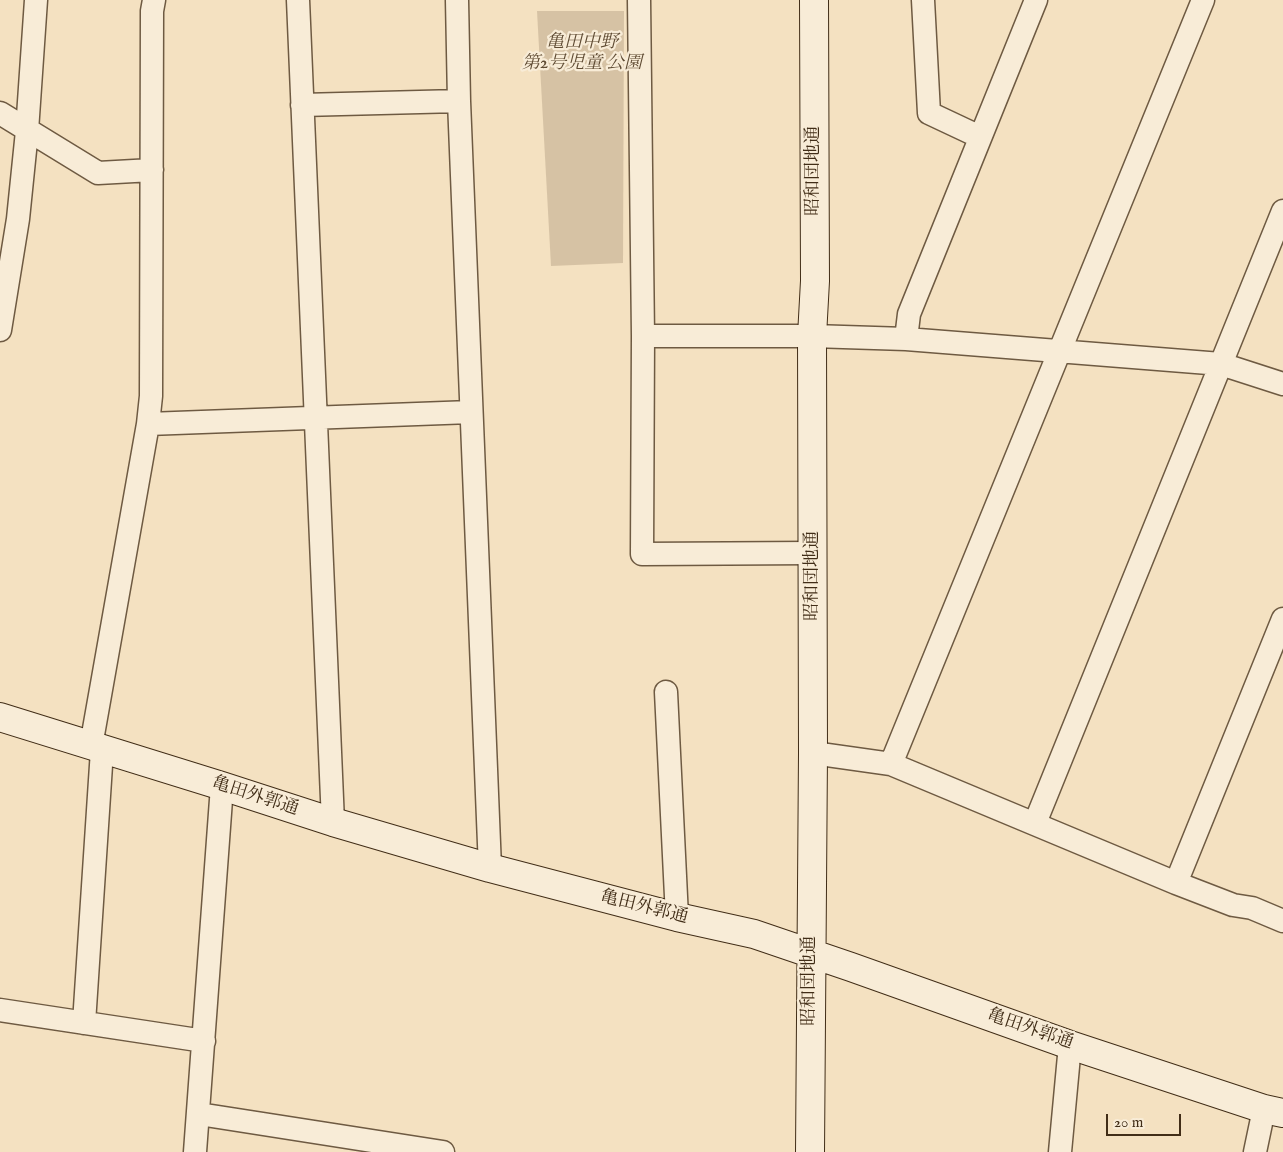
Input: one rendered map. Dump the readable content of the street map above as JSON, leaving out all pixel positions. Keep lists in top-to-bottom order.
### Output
{
  "streets": {
    "street": ["昭和団地通", "亀田外郭通"]
  },
  "crossings": [
    ["昭和団地通", "亀田外郭通"]
  ],
  "parks": ["亀田中野 第2号児童 公園"],
  "scale_bar": "20 m"
}
